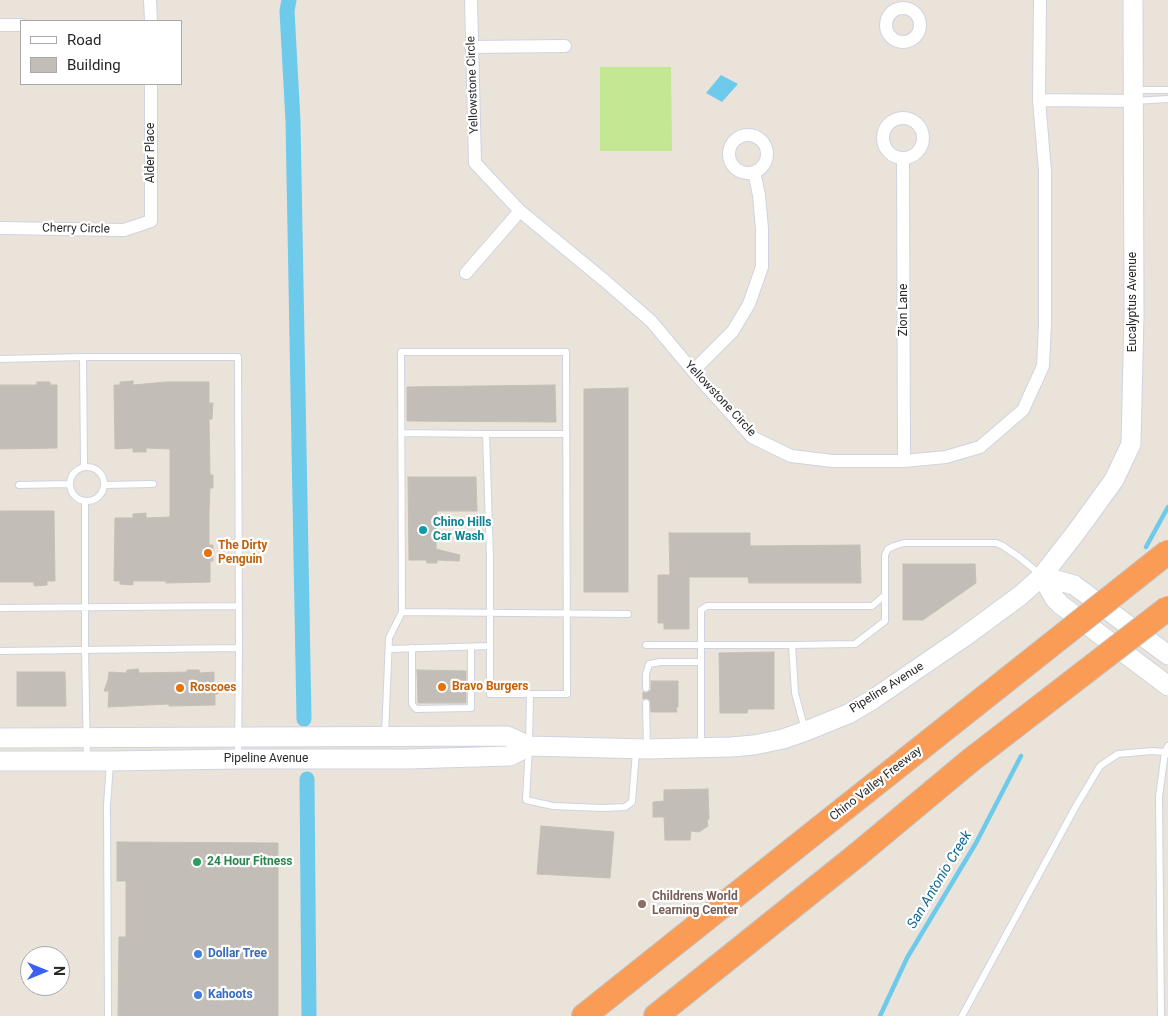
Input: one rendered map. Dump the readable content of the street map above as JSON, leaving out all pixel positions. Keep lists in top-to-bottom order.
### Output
{
  "streets": {
    "highway": ["Chino Valley Freeway"],
    "main road": ["Eucalyptus Avenue", "Pipeline Avenue"],
    "street": [
      "Yellowstone Circle",
      "Alder Place",
      "Cherry Circle",
      "Zion Lane"
    ]
  },
  "crossings": [
    ["Yellowstone Circle", "Zion Lane"],
    ["Alder Place", "Cherry Circle"],
    ["Eucalyptus Avenue", "Pipeline Avenue"]
  ],
  "water": ["San Antonio Creek"],
  "places": [
    "Chino Hills Car Wash",
    "The Dirty Penguin",
    "Bravo Burgers",
    "Roscoes",
    "24 Hour Fitness",
    "Childrens World Learning Center",
    "Dollar Tree",
    "Kahoots"
  ],
  "legend": ["Road", "Building"],
  "north": "right"
}
